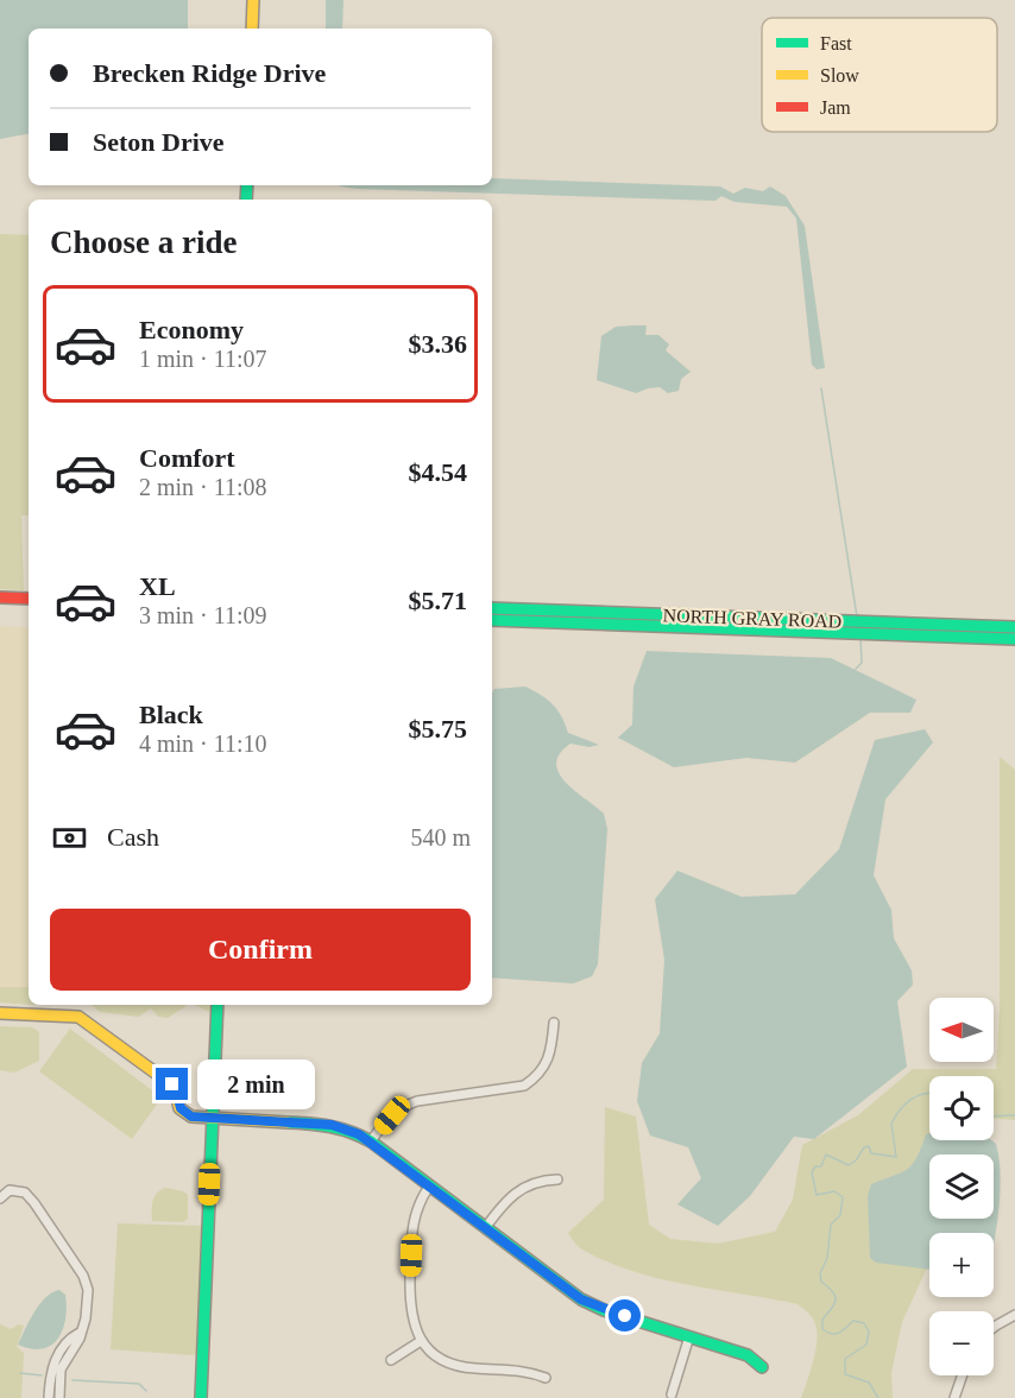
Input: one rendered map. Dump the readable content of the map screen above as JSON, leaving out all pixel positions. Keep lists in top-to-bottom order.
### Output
{
  "streets": {
    "street": ["NORTH GRAY ROAD"]
  },
  "legend": ["Fast", "Slow", "Jam"],
  "north": "left",
  "page": {
    "banner": ["Brecken Ridge Drive", "Seton Drive"],
    "heading": "Choose a ride",
    "list": [
      {
        "name": "Economy",
        "note": "1 min · 11:07",
        "value": "$3.36"
      },
      {
        "name": "Comfort",
        "note": "2 min · 11:08",
        "value": "$4.54"
      },
      {
        "name": "XL",
        "note": "3 min · 11:09",
        "value": "$5.71"
      },
      {
        "name": "Black",
        "note": "4 min · 11:10",
        "value": "$5.75"
      }
    ],
    "pay": ["Cash", "540 m"],
    "buttons": "Confirm",
    "map_buttons": ["+", "−"],
    "bubble": "2 min"
  }
}
